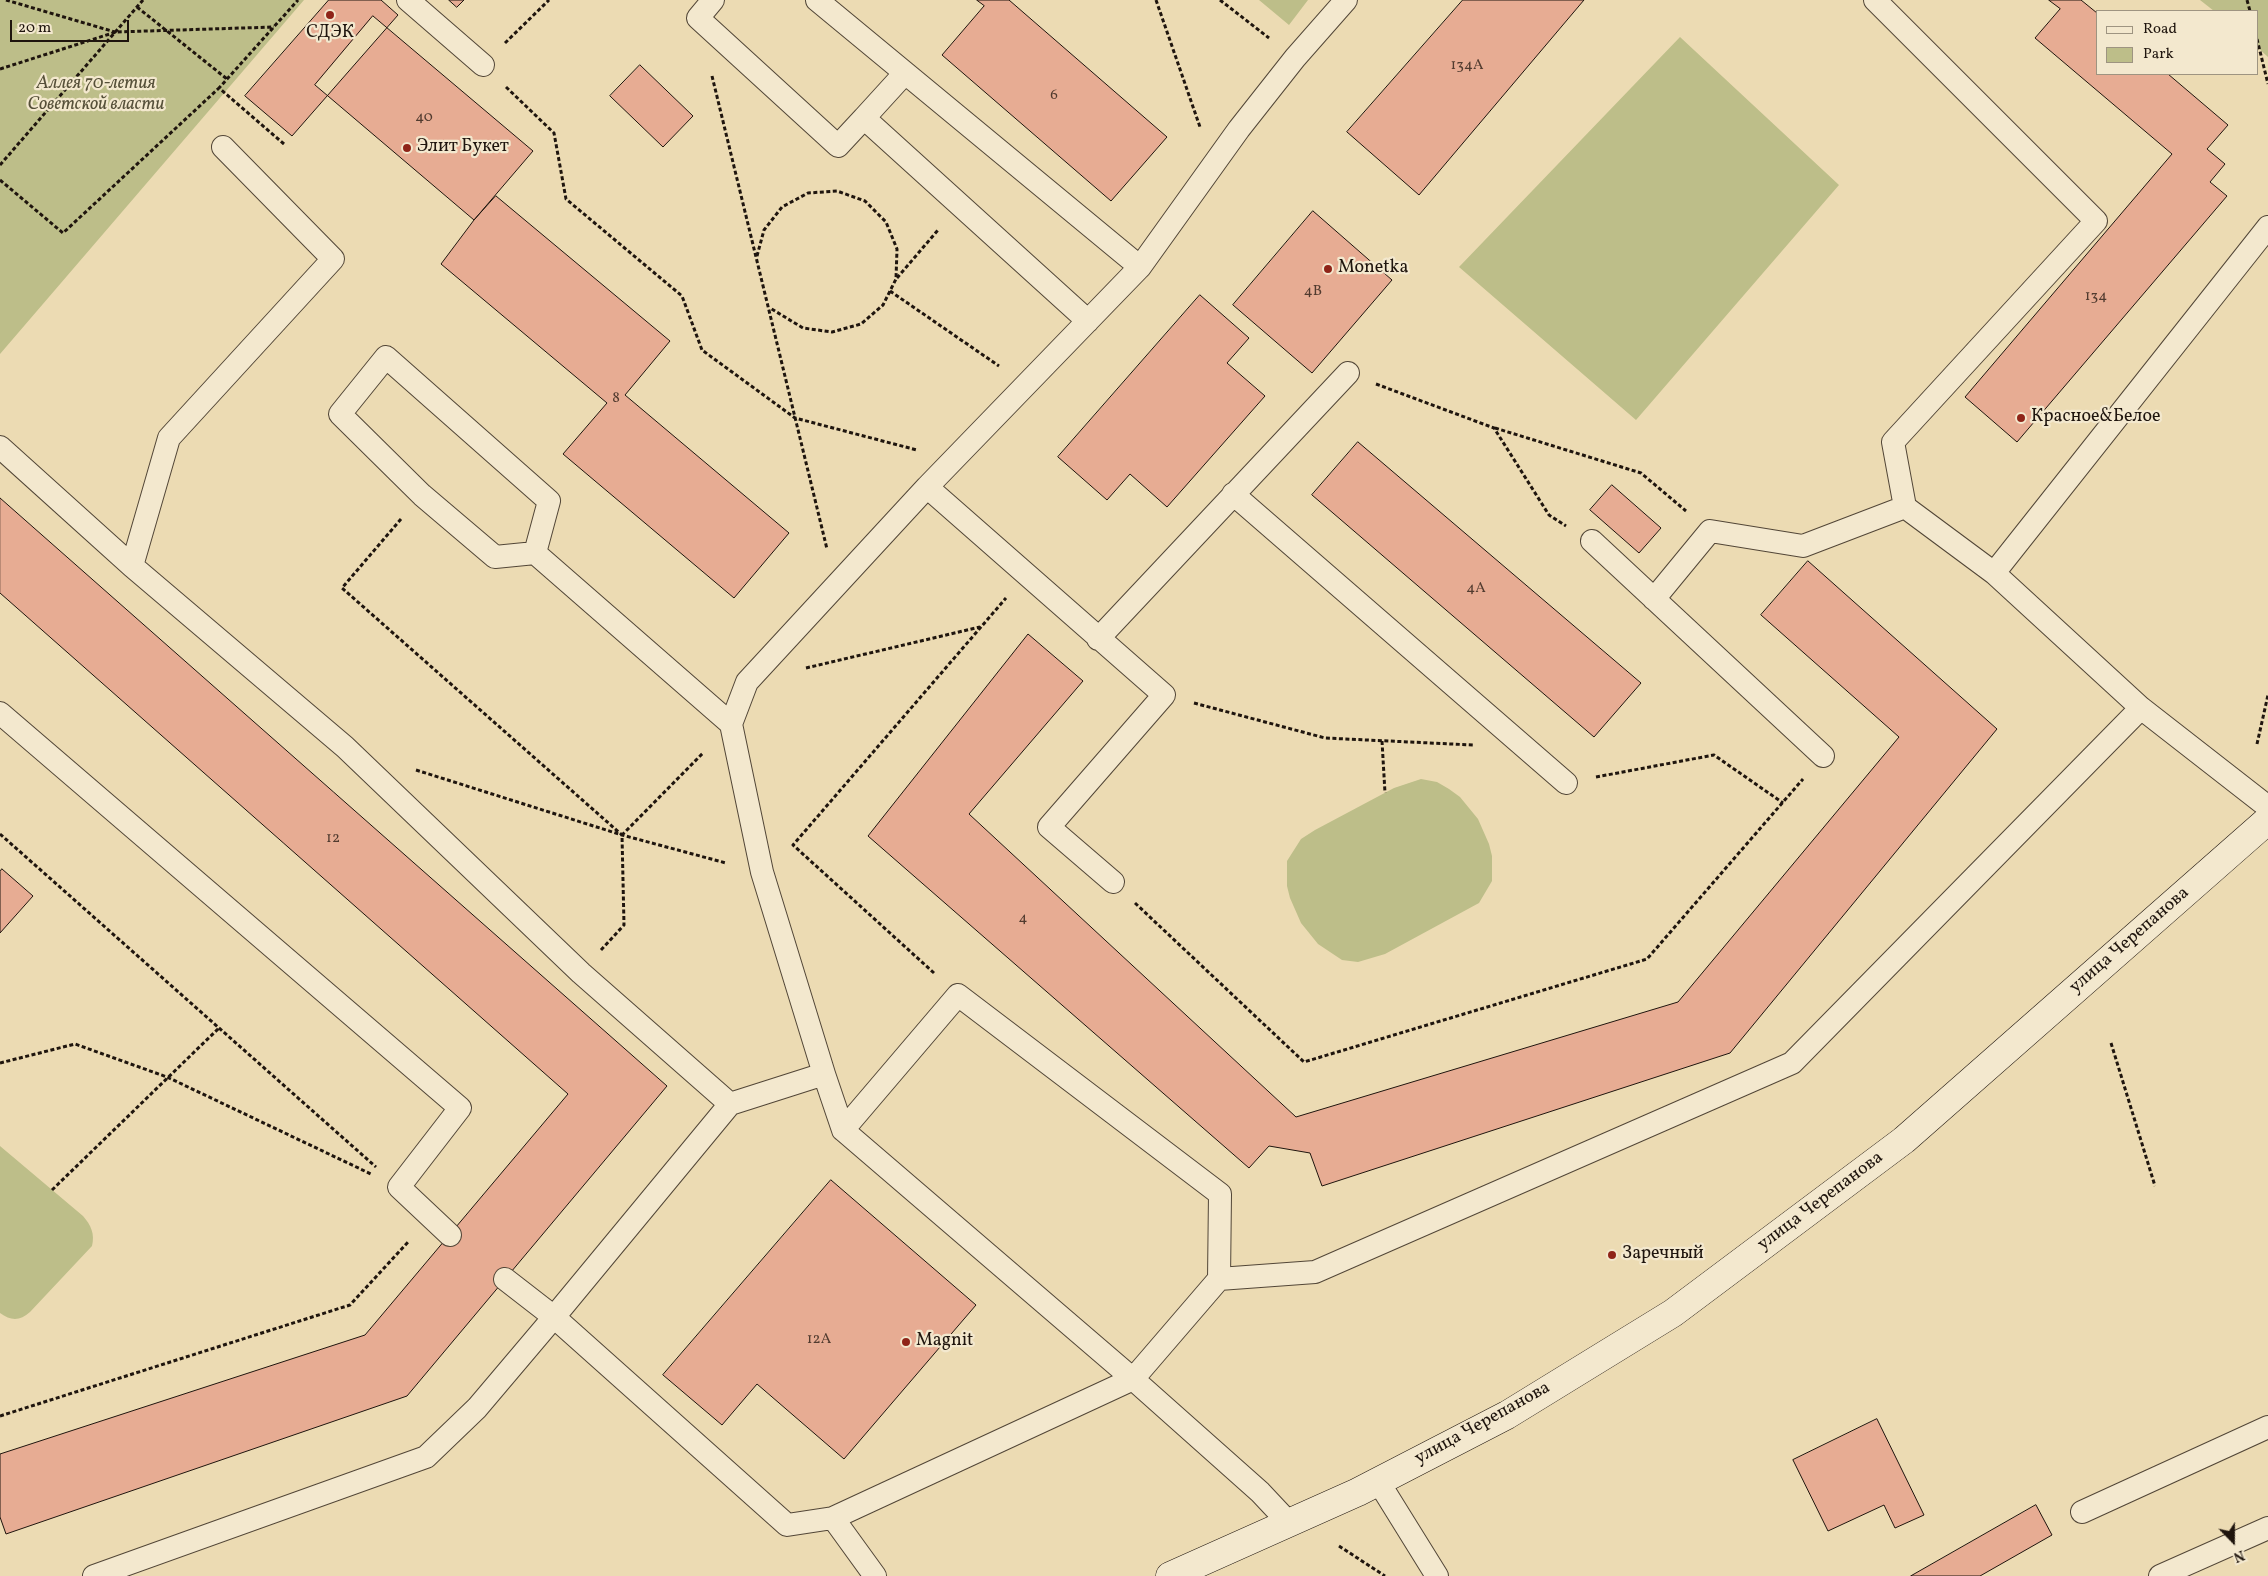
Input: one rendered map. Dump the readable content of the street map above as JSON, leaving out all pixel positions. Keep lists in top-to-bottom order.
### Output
{
  "streets": {
    "main road": ["улица Черепанова"]
  },
  "parks": ["Аллея 70-летия Советской власти"],
  "places": [
    "СДЭК",
    "Элит Букет",
    "Monetka",
    "Красное&Белое",
    "Заречный",
    "Magnit"
  ],
  "house_numbers": [
    "134А",
    "6",
    "40",
    "4В",
    "134",
    "8",
    "4А",
    "12",
    "4",
    "12А"
  ],
  "legend": ["Road", "Park"],
  "scale_bar": "20 m",
  "north": "bottom"
}
